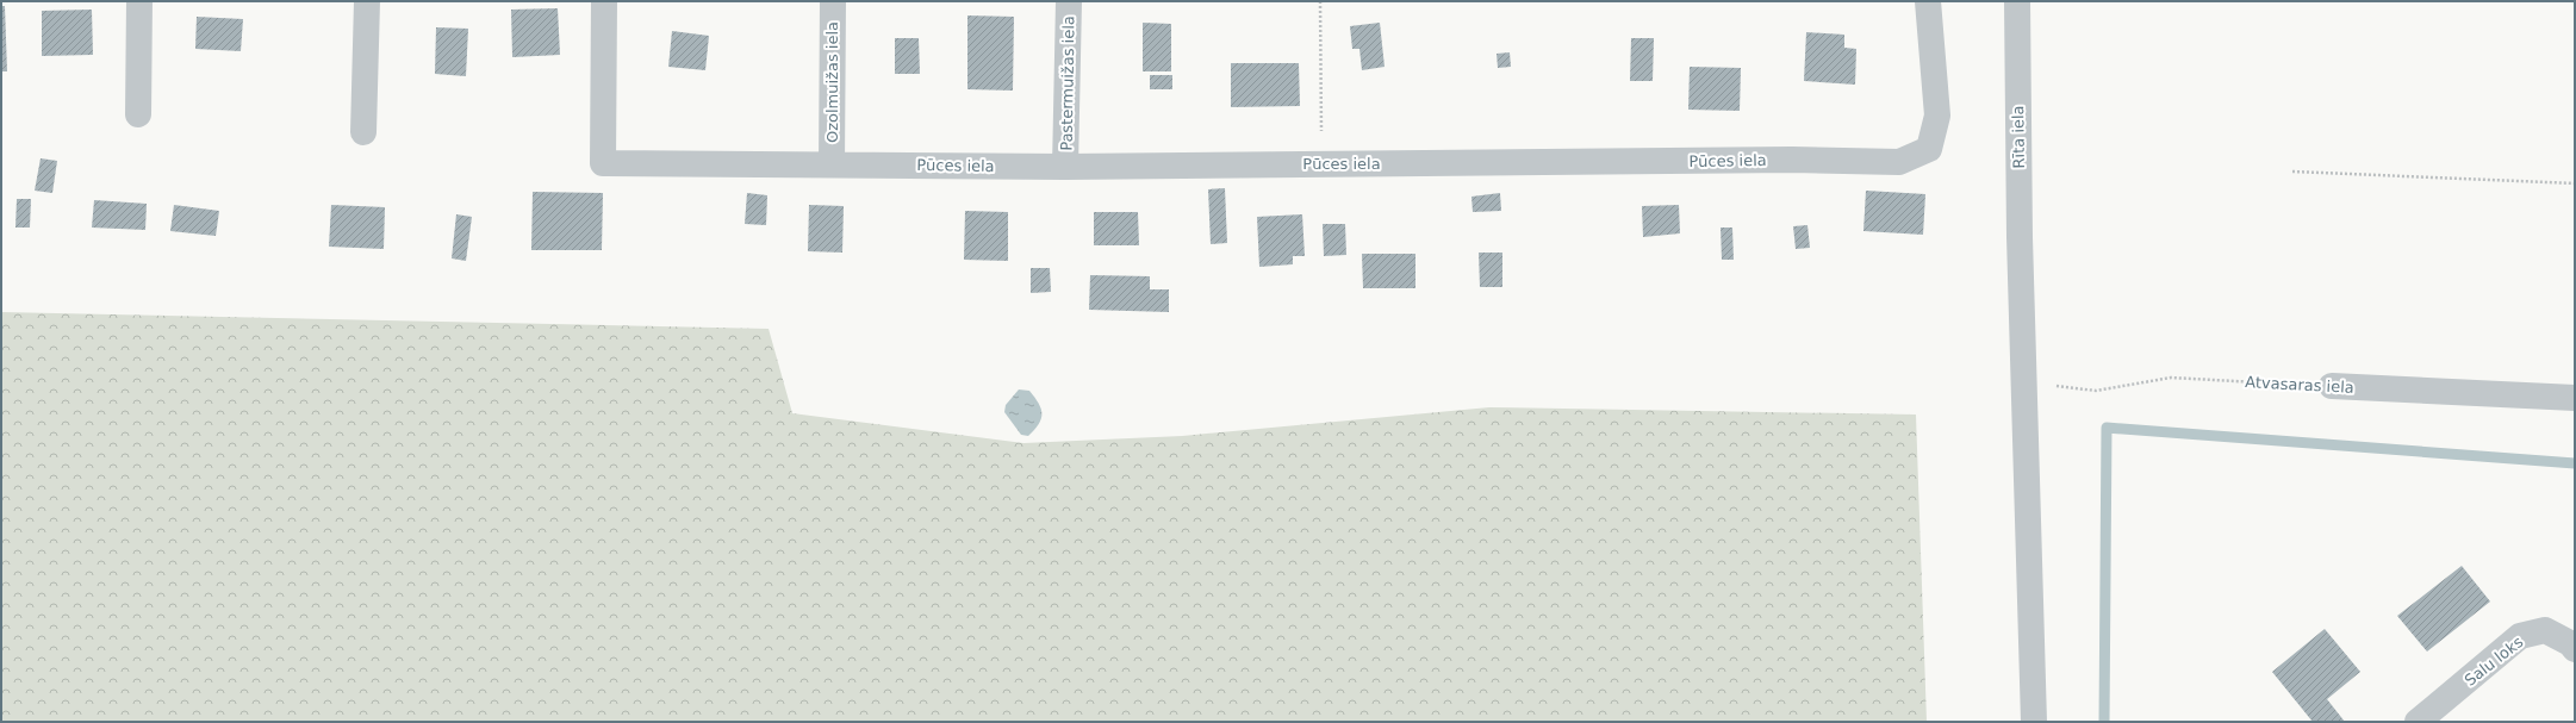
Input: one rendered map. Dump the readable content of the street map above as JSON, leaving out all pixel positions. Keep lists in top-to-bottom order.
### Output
{
  "streets": {
    "street": [
      "Ozolmuižas iela",
      "Pastermuižas iela",
      "Rīta iela",
      "Pūces iela",
      "Atvasaras iela",
      "Salu loks"
    ]
  },
  "crossings": [
    ["Ozolmuižas iela", "Pūces iela"],
    ["Pastermuižas iela", "Pūces iela"],
    ["Rīta iela", "Atvasaras iela"]
  ]
}
